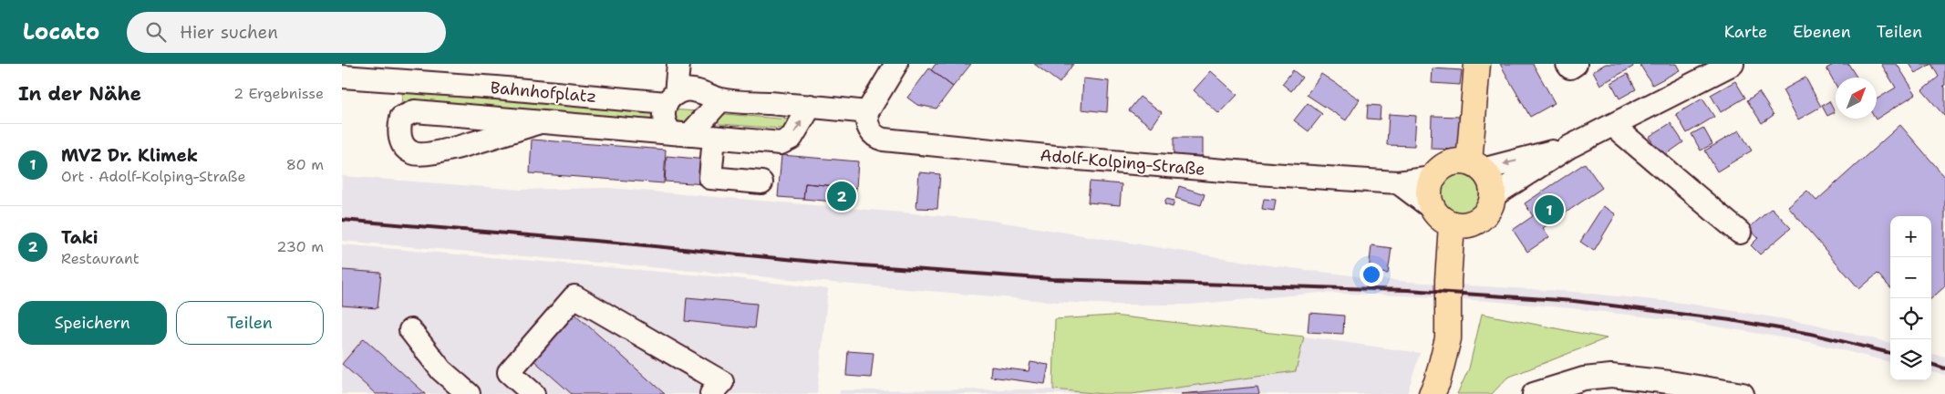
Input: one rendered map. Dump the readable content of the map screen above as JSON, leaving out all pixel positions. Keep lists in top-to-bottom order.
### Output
{
  "streets": {
    "street": ["Bahnhofplatz", "Adolf-Kolping-Straße"]
  },
  "crossings": [
    ["Bahnhofplatz", "Adolf-Kolping-Straße"]
  ],
  "north": "top right",
  "page": {
    "header": "Locato",
    "search": "Hier suchen",
    "nav": ["Karte", "Ebenen", "Teilen"],
    "heading": ["In der Nähe", "2 Ergebnisse"],
    "list": [
      {
        "mark": "1",
        "name": "MVZ Dr. Klimek",
        "note": "Ort · Adolf-Kolping-Straße",
        "value": "80 m"
      },
      {
        "mark": "2",
        "name": "Taki",
        "note": "Restaurant",
        "value": "230 m"
      }
    ],
    "pins": ["2", "1"],
    "map_buttons": ["+", "−"],
    "buttons": ["Speichern", "Teilen"]
  }
}
